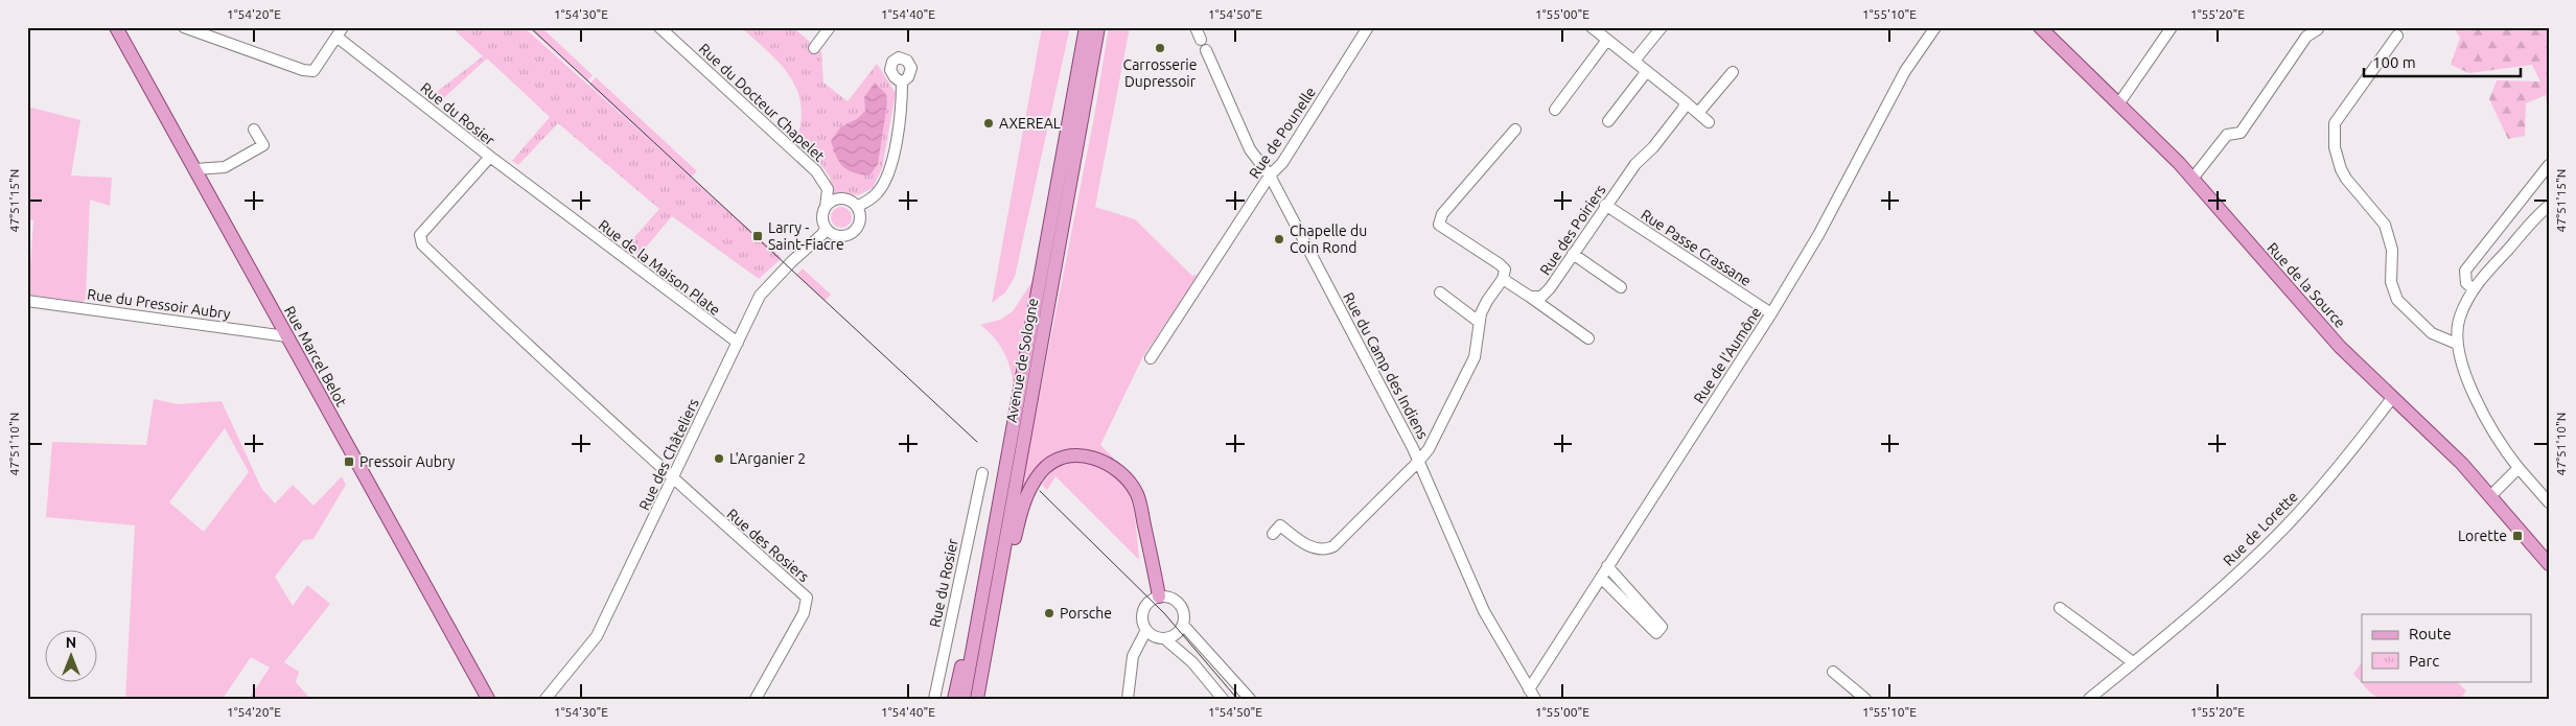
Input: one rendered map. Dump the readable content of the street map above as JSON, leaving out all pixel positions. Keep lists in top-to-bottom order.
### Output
{
  "streets": {
    "main road": ["Rue de la Source", "Rue Marcel Belot", "Avenue de Sologne"],
    "street": [
      "Rue du Docteur Chapelet",
      "Rue du Rosier",
      "Rue de Pounelle",
      "Rue des Poiriers",
      "Rue Passe Crassane",
      "Rue de la Maison Plate",
      "Rue du Pressoir Aubry",
      "Rue de l'Aumône",
      "Rue du Camp des Indiens",
      "Rue des Châteliers",
      "Rue de Lorette",
      "Rue des Rosiers"
    ]
  },
  "crossings": [
    ["Rue du Docteur Chapelet", "Rue des Châteliers"],
    ["Rue du Rosier", "Rue de la Maison Plate"],
    ["Rue du Rosier", "Rue des Châteliers"],
    ["Rue du Rosier", "Rue des Rosiers"],
    ["Rue de Pounelle", "Rue du Camp des Indiens"],
    ["Rue des Poiriers", "Rue Passe Crassane"],
    ["Rue Passe Crassane", "Rue de l'Aumône"],
    ["Rue de la Maison Plate", "Rue des Châteliers"],
    ["Rue de la Source", "Rue de Lorette"],
    ["Rue du Pressoir Aubry", "Rue Marcel Belot"],
    ["Rue de l'Aumône", "Rue du Camp des Indiens"],
    ["Rue des Châteliers", "Rue des Rosiers"]
  ],
  "places": {
    "other": [
      "Carrosserie Dupressoir",
      "AXEREAL",
      "Chapelle du Coin Rond",
      "L'Arganier 2",
      "Porsche"
    ],
    "transit": ["Larry - Saint-Fiacre", "Pressoir Aubry", "Lorette"]
  },
  "legend": ["Route", "Parc"],
  "scale_bar": "100 m",
  "north": "top",
  "coordinates": [
    "1°54'20\"E",
    "1°54'30\"E",
    "1°54'40\"E",
    "1°54'50\"E",
    "1°55'00\"E",
    "1°55'10\"E",
    "1°55'20\"E",
    "47°51'15\"N",
    "47°51'10\"N"
  ]
}
